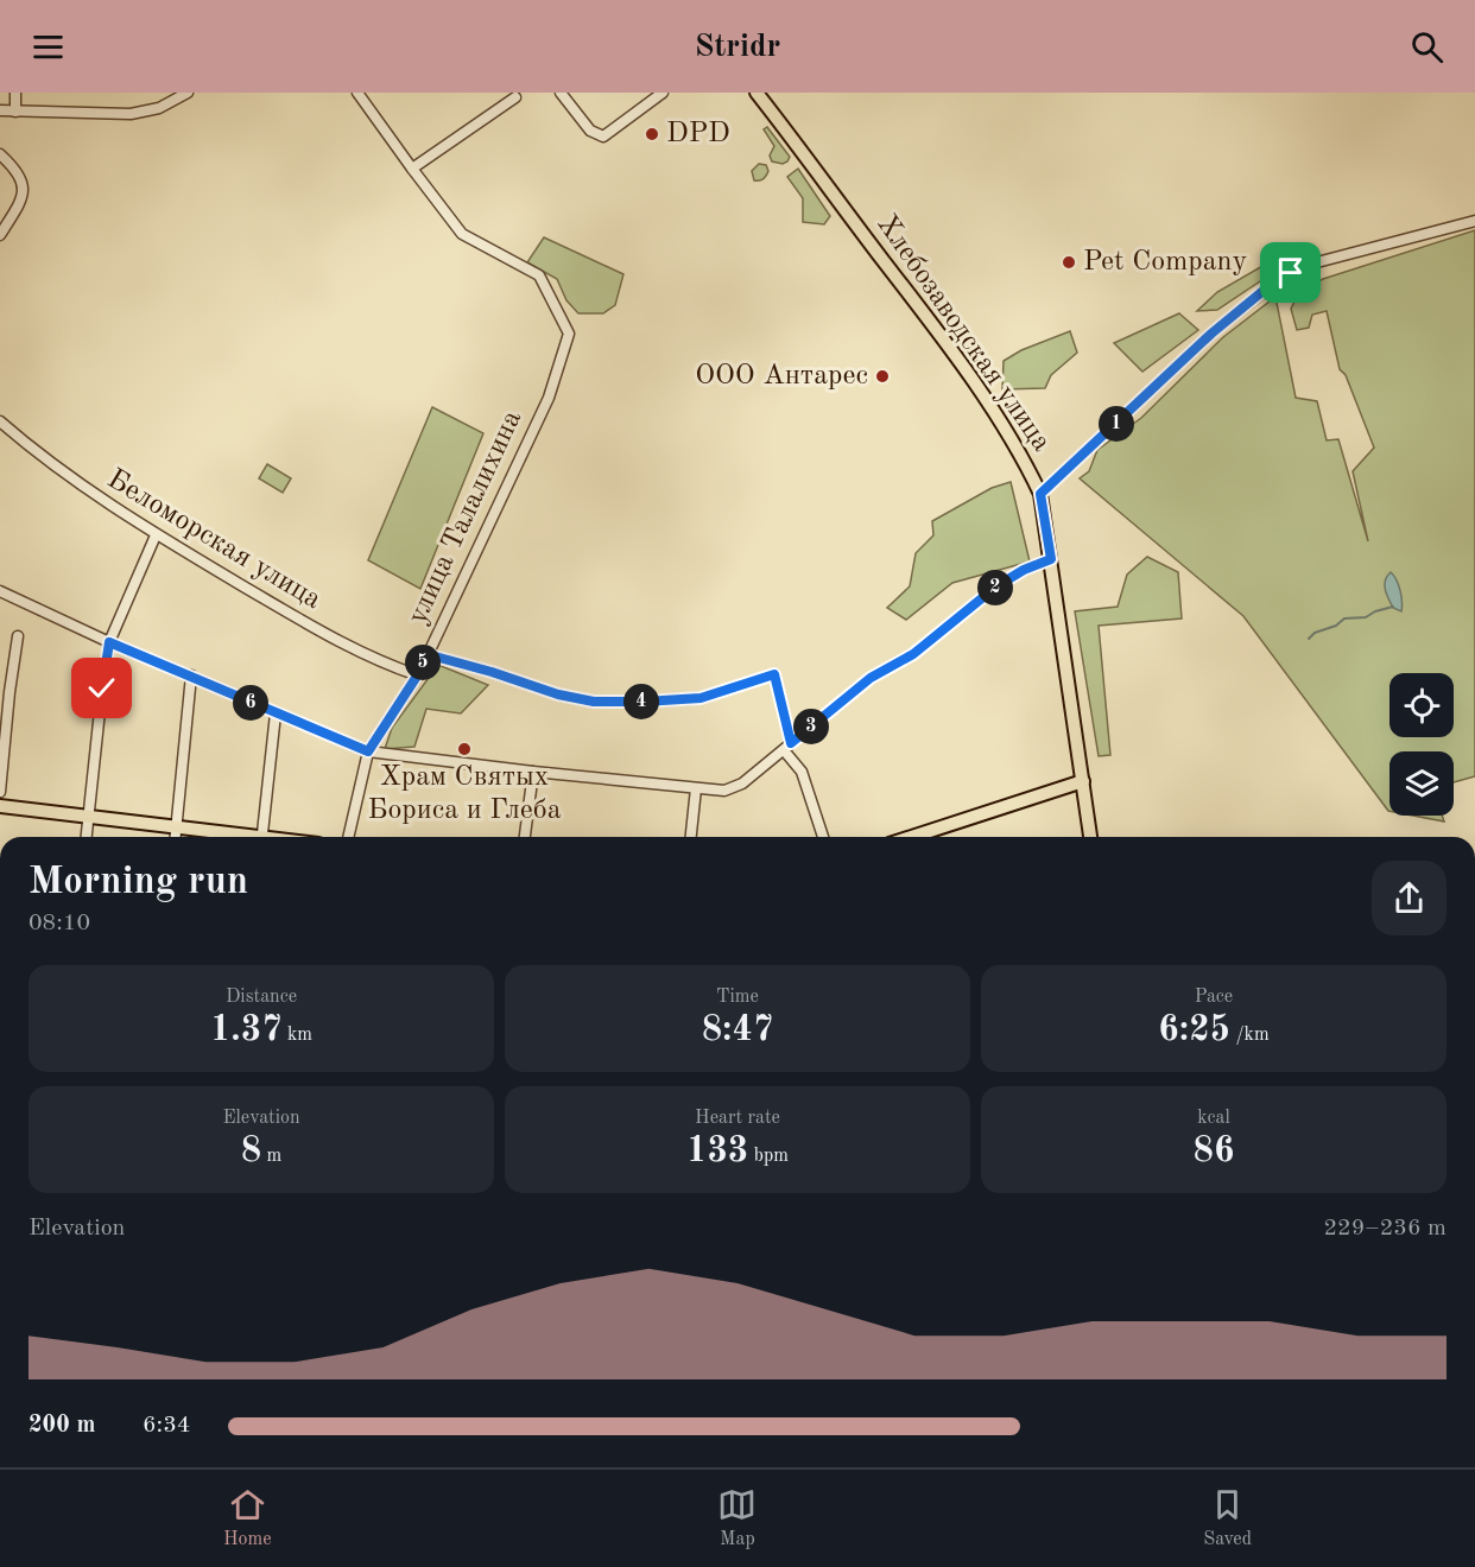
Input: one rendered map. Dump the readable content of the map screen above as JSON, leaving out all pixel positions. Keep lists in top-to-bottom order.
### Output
{
  "streets": {
    "main road": ["Хлебозаводская улица"],
    "street": ["улица Талалихина", "Беломорская улица"]
  },
  "crossings": [
    ["улица Талалихина", "Беломорская улица"]
  ],
  "places": [
    "DPD",
    "Pet Company",
    "ООО Антарес",
    "Храм Святых Бориса и Глеба"
  ],
  "page": {
    "header": "Stridr",
    "pins": [
      "1",
      "2",
      "5",
      "4",
      "6",
      "3"
    ],
    "heading": ["Morning run", "08:10"],
    "stats": [
      ["Distance", "1.37 km"],
      ["Time", "8:47"],
      ["Pace", "6:25 /km"],
      ["Elevation", "8 m"],
      ["Heart rate", "133 bpm"],
      ["kcal", "86"]
    ],
    "chart": ["Elevation", "229–236 m"],
    "list": [
      {
        "name": "200 m",
        "note": "6:34"
      }
    ],
    "tabs": ["Home", "Map", "Saved"]
  }
}
